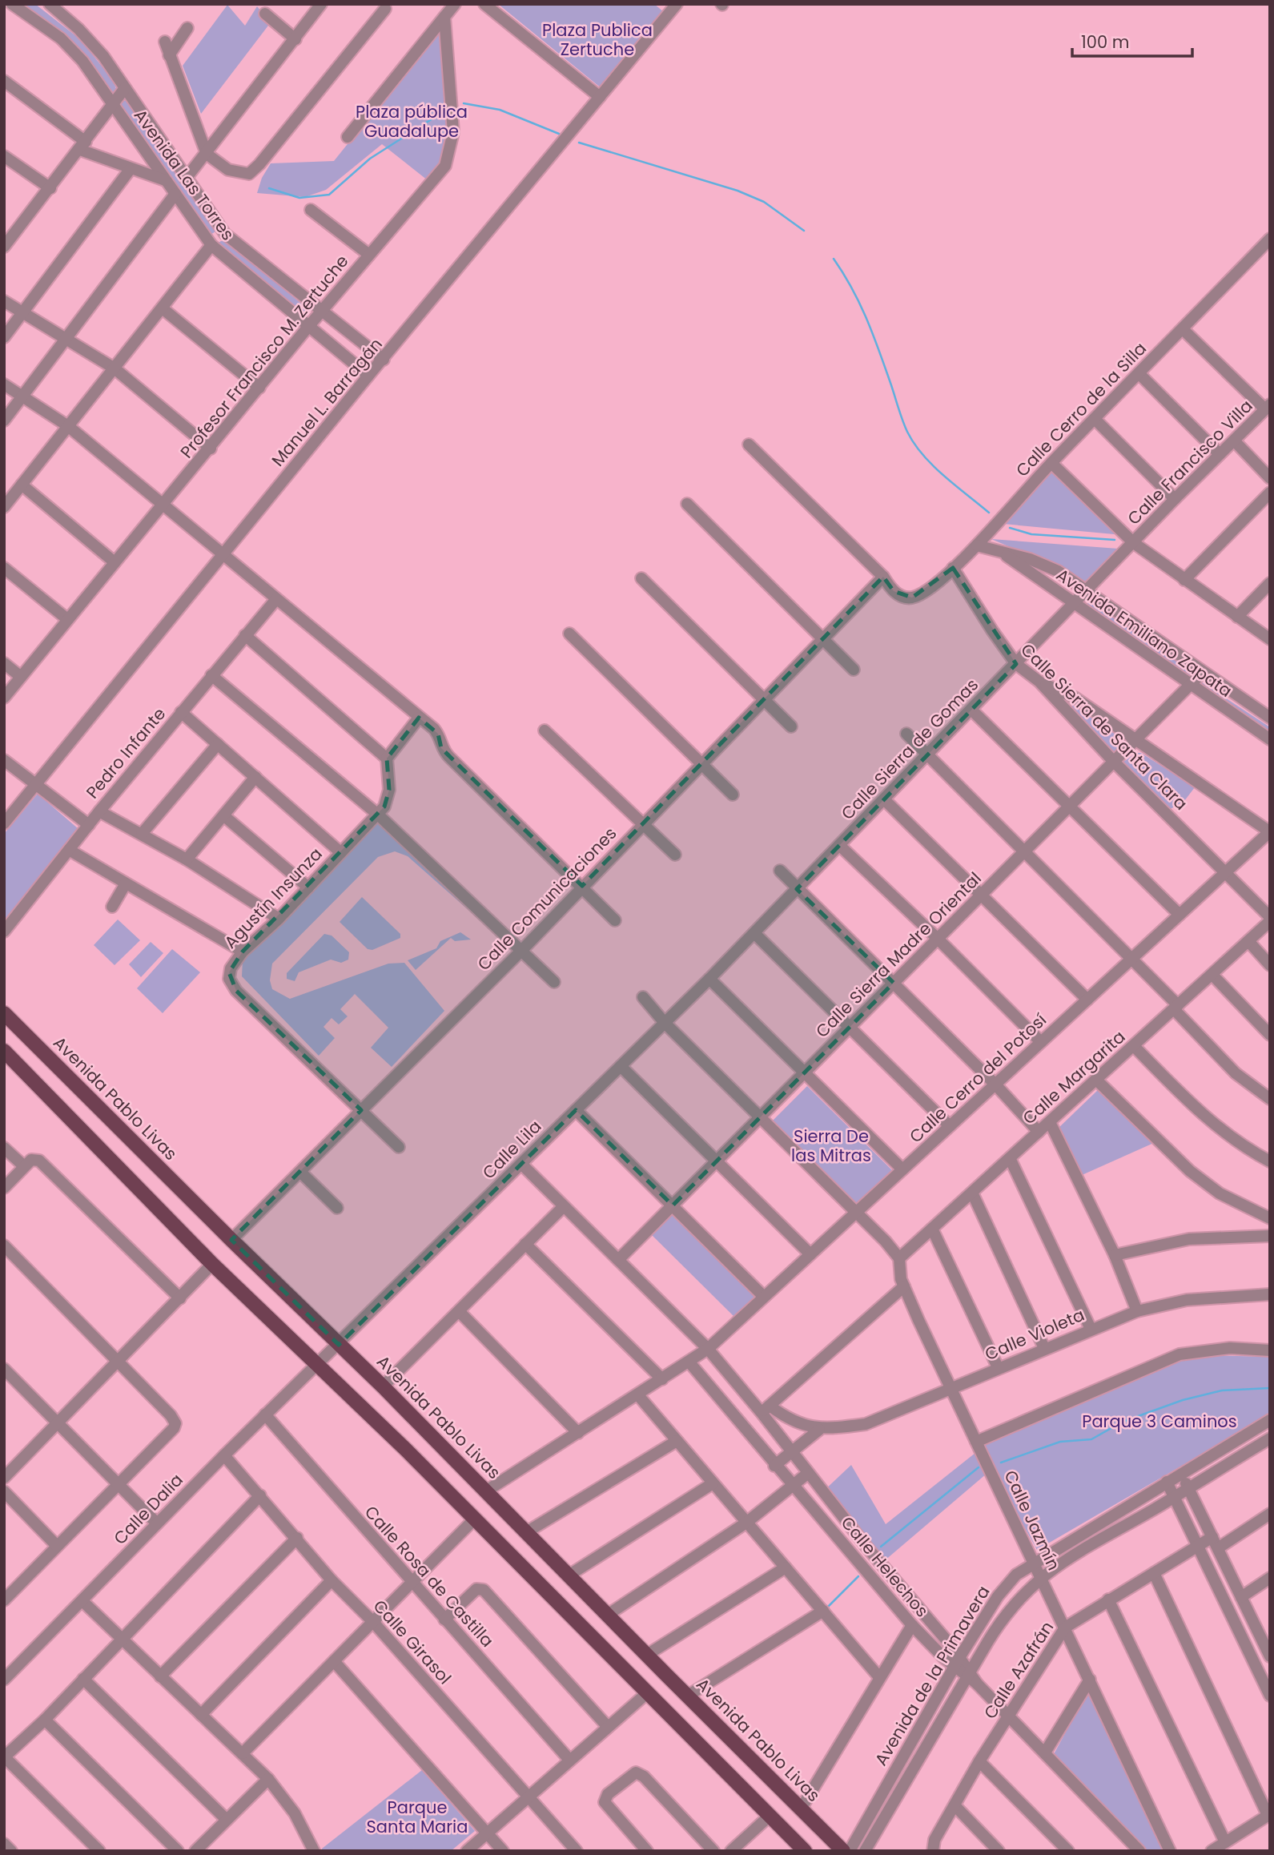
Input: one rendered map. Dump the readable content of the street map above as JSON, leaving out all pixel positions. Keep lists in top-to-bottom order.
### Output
{
  "streets": {
    "main road": ["Avenida Pablo Livas"],
    "street": [
      "Avenida Las Torres",
      "Profesor Francisco M. Zertuche",
      "Manuel L. Barragán",
      "Calle Cerro de la Silla",
      "Calle Francisco Villa",
      "Avenida Emiliano Zapata",
      "Calle Sierra de Santa Clara",
      "Calle Sierra de Gomas",
      "Pedro Infante",
      "Agustín Insunza",
      "Calle Comunicaciones",
      "Calle Sierra Madre Oriental",
      "Calle Margarita",
      "Calle Cerro del Potosí",
      "Calle Lila",
      "Calle Violeta",
      "Calle Dalia",
      "Calle Jazmín",
      "Calle Helechos",
      "Calle Rosa de Castilla",
      "Calle Girasol",
      "Calle Azafrán",
      "Avenida de la Primavera"
    ]
  },
  "crossings": [
    ["Avenida Las Torres", "Profesor Francisco M. Zertuche"],
    ["Avenida Las Torres", "Manuel L. Barragán"],
    ["Calle Cerro de la Silla", "Avenida Emiliano Zapata"],
    ["Calle Cerro de la Silla", "Calle Sierra de Santa Clara"],
    ["Calle Cerro de la Silla", "Calle Comunicaciones"],
    ["Calle Francisco Villa", "Calle Sierra de Gomas"],
    ["Avenida Emiliano Zapata", "Calle Sierra de Gomas"],
    ["Avenida Emiliano Zapata", "Calle Sierra Madre Oriental"],
    ["Calle Sierra de Santa Clara", "Calle Sierra de Gomas"],
    ["Calle Sierra de Santa Clara", "Calle Sierra Madre Oriental"],
    ["Calle Sierra de Santa Clara", "Calle Margarita"],
    ["Calle Sierra de Santa Clara", "Calle Cerro del Potosí"],
    ["Calle Sierra de Gomas", "Calle Lila"],
    ["Agustín Insunza", "Calle Comunicaciones"],
    ["Calle Comunicaciones", "Avenida Pablo Livas"],
    ["Calle Sierra Madre Oriental", "Calle Violeta"],
    ["Calle Margarita", "Calle Jazmín"],
    ["Calle Cerro del Potosí", "Avenida Pablo Livas"],
    ["Calle Cerro del Potosí", "Calle Violeta"],
    ["Calle Cerro del Potosí", "Calle Helechos"],
    ["Avenida Pablo Livas", "Calle Lila"],
    ["Calle Lila", "Calle Violeta"],
    ["Calle Lila", "Calle Dalia"],
    ["Calle Violeta", "Calle Jazmín"],
    ["Calle Violeta", "Calle Helechos"],
    ["Calle Violeta", "Avenida de la Primavera"],
    ["Calle Dalia", "Calle Rosa de Castilla"],
    ["Calle Dalia", "Calle Girasol"],
    ["Calle Jazmín", "Calle Azafrán"],
    ["Calle Jazmín", "Avenida de la Primavera"],
    ["Calle Helechos", "Avenida de la Primavera"]
  ],
  "parks": [
    "Plaza Publica Zertuche",
    "Plaza pública Guadalupe",
    "Sierra De las Mitras",
    "Parque 3 Caminos",
    "Parque Santa Maria"
  ],
  "scale_bar": "100 m"
}
